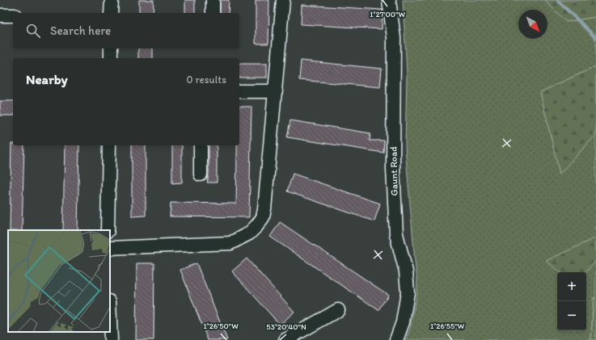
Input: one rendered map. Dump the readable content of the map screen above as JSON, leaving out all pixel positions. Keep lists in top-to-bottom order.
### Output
{
  "streets": {
    "street": ["Gaunt Road"]
  },
  "north": "bottom right",
  "page": {
    "search": "Search here",
    "heading": ["Nearby", "0 results"],
    "map_buttons": ["+", "−"]
  },
  "coordinates": [
    "1°27'00\"W",
    "1°26'50\"W",
    "1°26'55\"W",
    "53°20'40\"N"
  ]
}
